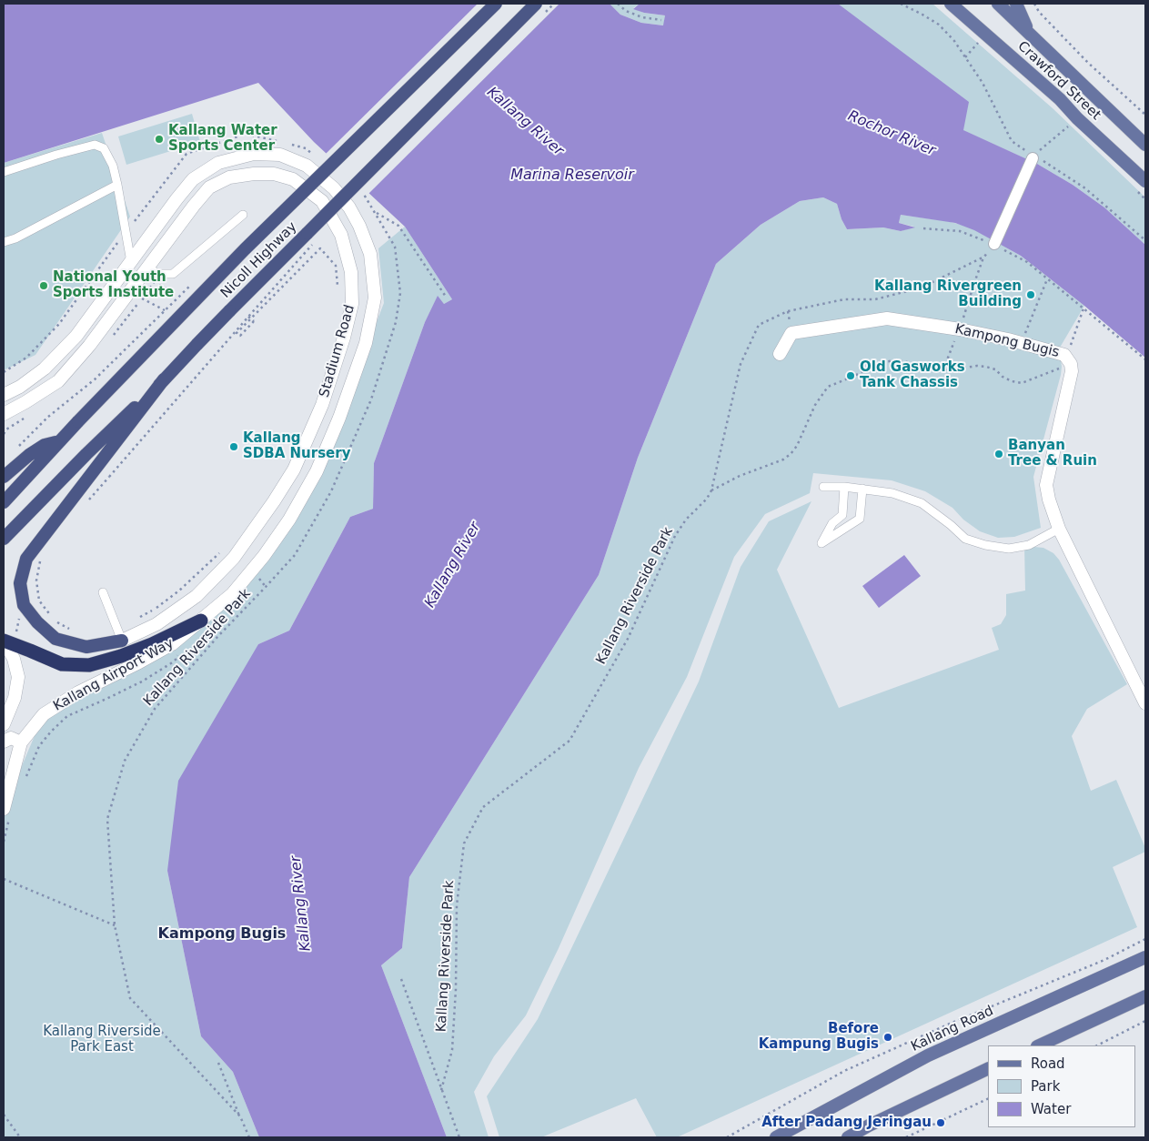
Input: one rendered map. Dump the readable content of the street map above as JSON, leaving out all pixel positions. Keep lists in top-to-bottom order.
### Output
{
  "streets": {
    "highway": ["Nicoll Highway"],
    "main road": ["Crawford Street", "Kallang Road"],
    "street": ["Kampong Bugis", "Stadium Road", "Kallang Airport Way"],
    "path": ["Kallang Riverside Park"]
  },
  "crossings": [
    ["Stadium Road", "Kallang Airport Way"]
  ],
  "districts": ["Kampong Bugis"],
  "water": ["Kallang River", "Rochor River", "Marina Reservoir"],
  "parks": ["Kallang Riverside Park East"],
  "places": [
    "Kallang Water Sports Center",
    "National Youth Sports Institute",
    "Kallang Rivergreen Building",
    "Old Gasworks Tank Chassis",
    "Kallang SDBA Nursery",
    "Banyan Tree & Ruin",
    "Before Kampung Bugis",
    "After Padang Jeringau"
  ],
  "legend": ["Road", "Park", "Water"]
}
